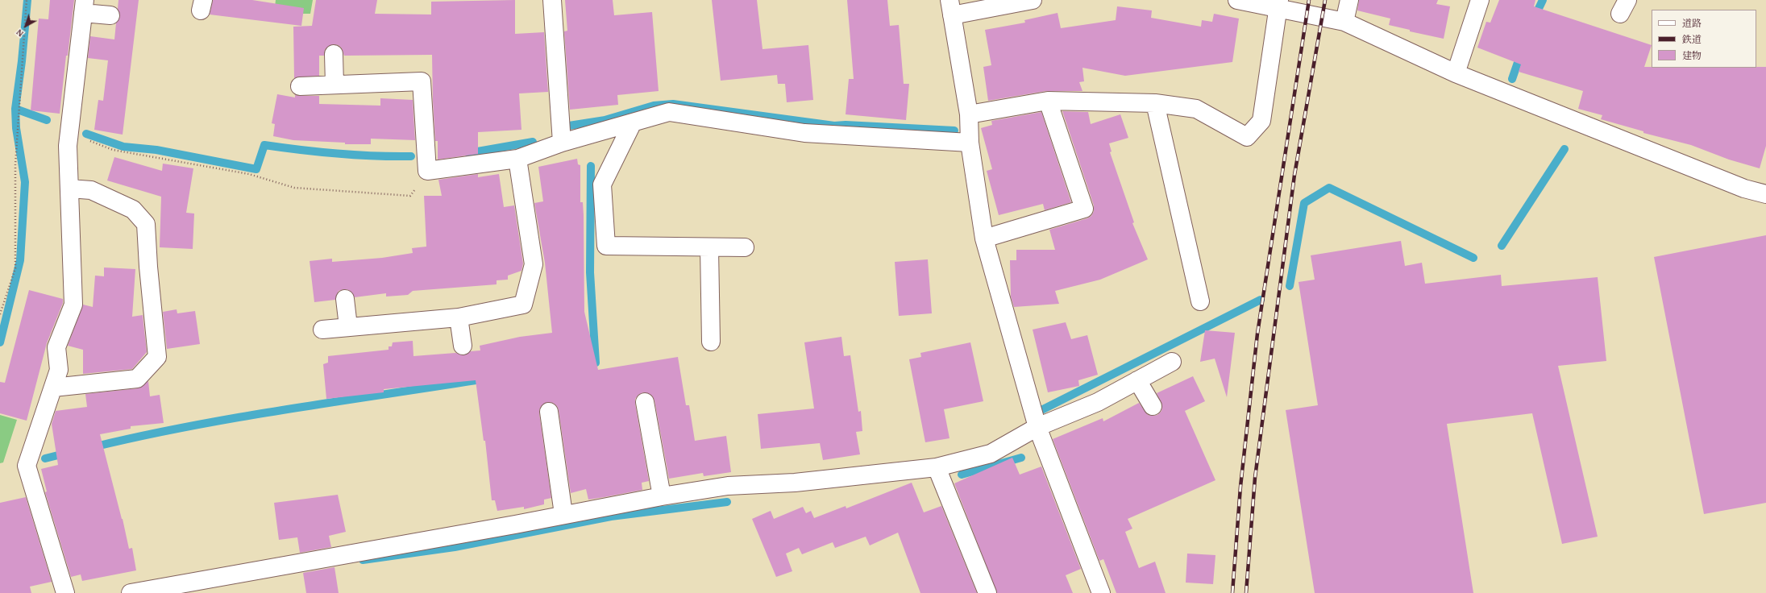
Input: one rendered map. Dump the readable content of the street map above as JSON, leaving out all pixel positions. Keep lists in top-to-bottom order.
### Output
{
  "legend": ["道路", "鉄道", "建物"],
  "north": "bottom left"
}
